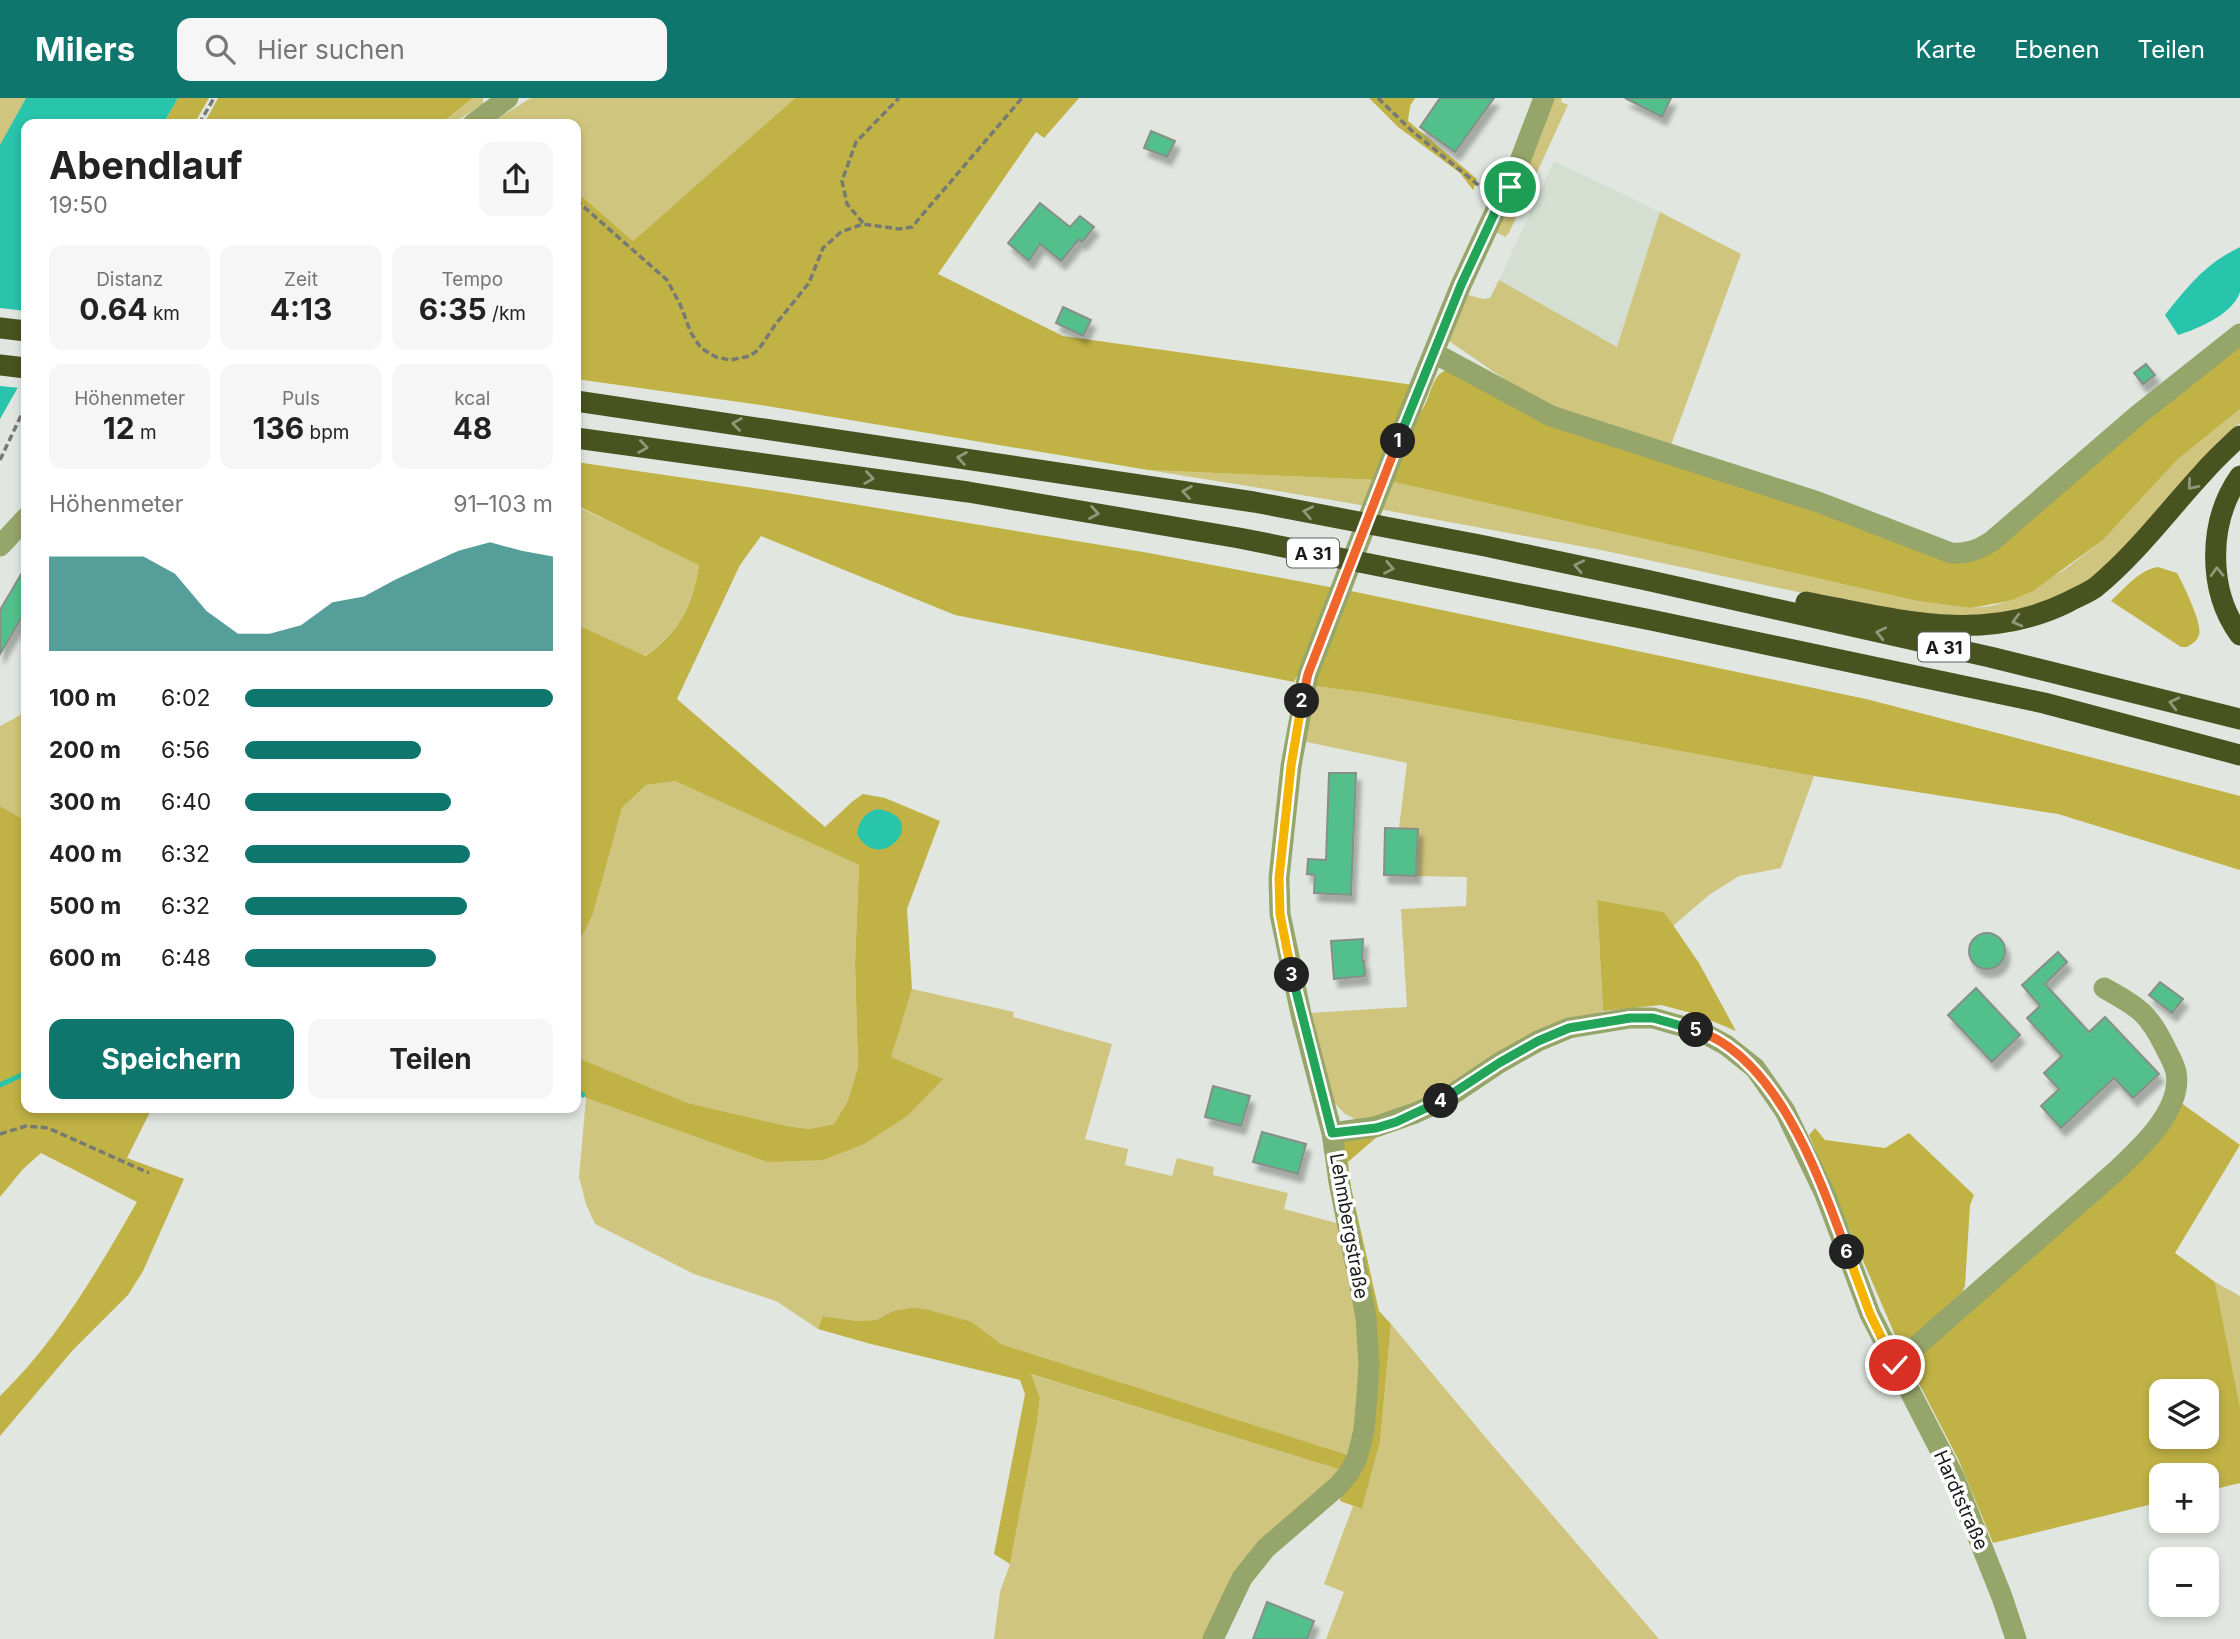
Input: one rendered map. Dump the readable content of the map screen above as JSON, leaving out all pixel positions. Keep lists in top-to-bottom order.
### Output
{
  "streets": {
    "highway": ["A 31"],
    "street": ["Lehmbergstraße", "Hardtstraße"]
  },
  "crossings": [
    ["Lehmbergstraße", "Hardtstraße"]
  ],
  "page": {
    "header": "Milers",
    "search": "Hier suchen",
    "nav": ["Karte", "Ebenen", "Teilen"],
    "heading": ["Abendlauf", "19:50"],
    "stats": [
      ["Distanz", "0.64 km"],
      ["Zeit", "4:13"],
      ["Tempo", "6:35 /km"],
      ["Höhenmeter", "12 m"],
      ["Puls", "136 bpm"],
      ["kcal", "48"]
    ],
    "pins": [
      "1",
      "2",
      "3",
      "5",
      "4",
      "6"
    ],
    "chart": ["Höhenmeter", "91–103 m"],
    "list": [
      {
        "name": "100 m",
        "note": "6:02"
      },
      {
        "name": "200 m",
        "note": "6:56"
      },
      {
        "name": "300 m",
        "note": "6:40"
      },
      {
        "name": "400 m",
        "note": "6:32"
      },
      {
        "name": "500 m",
        "note": "6:32"
      },
      {
        "name": "600 m",
        "note": "6:48"
      }
    ],
    "buttons": ["Speichern", "Teilen"],
    "map_buttons": ["+", "−"]
  }
}
